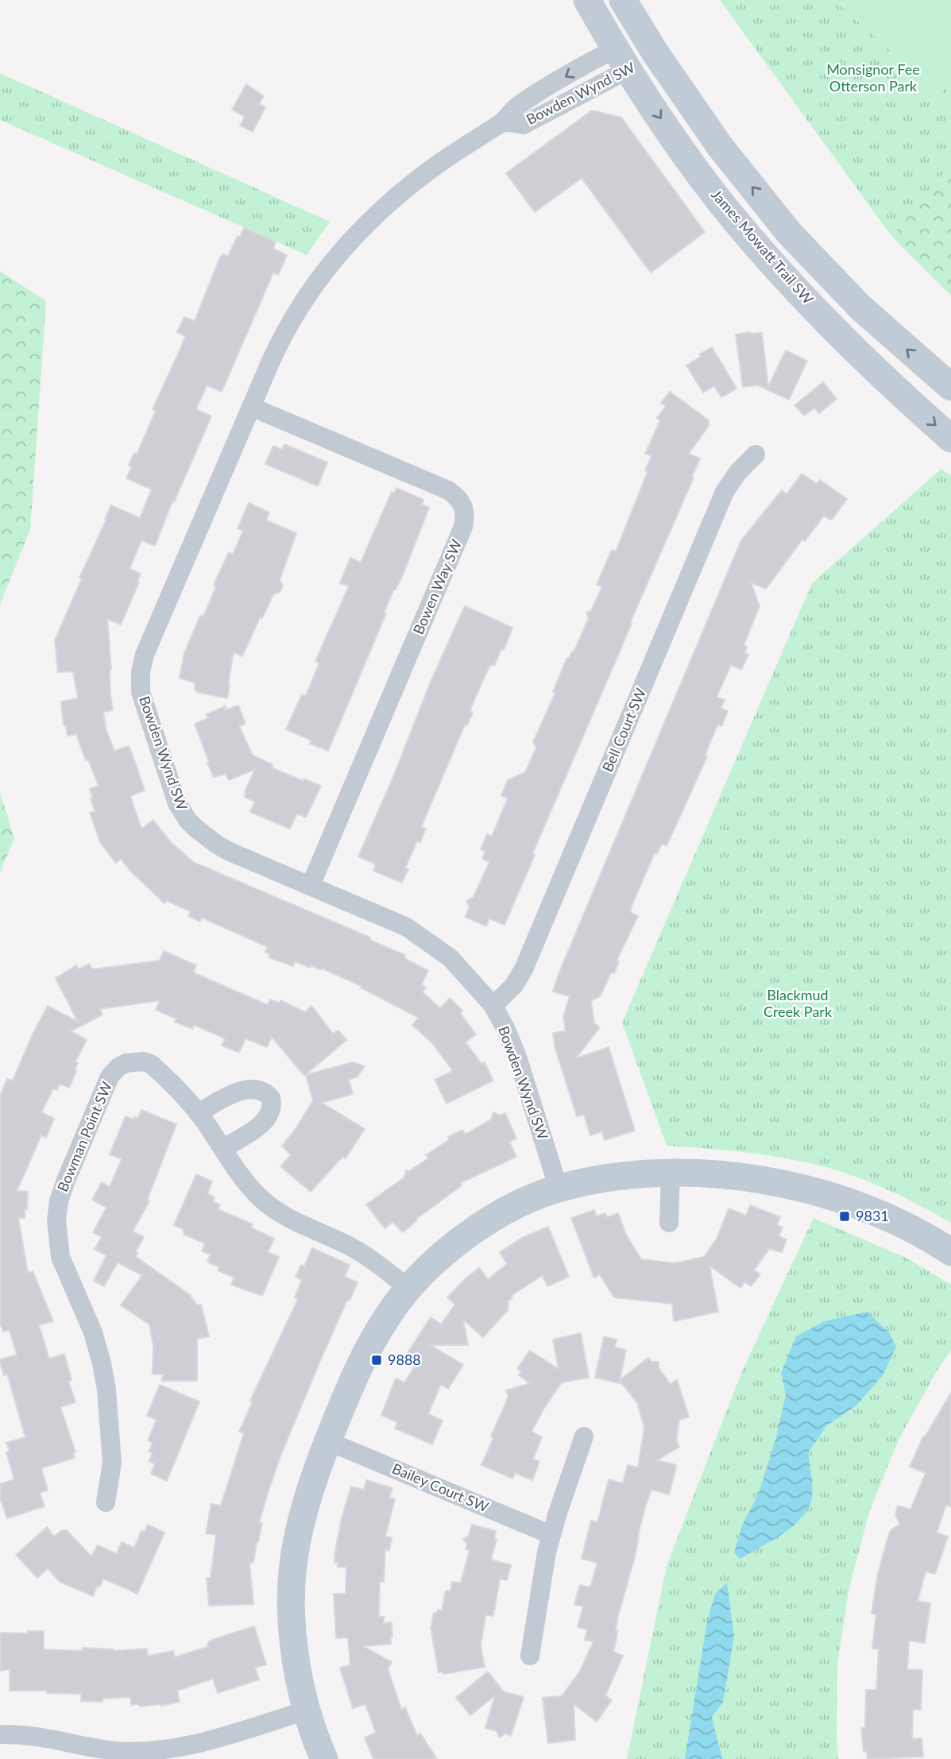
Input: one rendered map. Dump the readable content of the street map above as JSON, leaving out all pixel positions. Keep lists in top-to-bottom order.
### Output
{
  "streets": {
    "street": [
      "Bowden Wynd SW",
      "James Mowatt Trail SW",
      "Bowen Way SW",
      "Bell Court SW",
      "Bowman Point SW",
      "Bailey Court SW"
    ]
  },
  "crossings": [
    ["Bowden Wynd SW", "James Mowatt Trail SW"],
    ["Bowden Wynd SW", "Bowen Way SW"],
    ["Bowden Wynd SW", "Bell Court SW"]
  ],
  "parks": ["Monsignor Fee Otterson Park", "Blackmud Creek Park"],
  "places": {
    "transit": ["9831", "9888"]
  }
}
